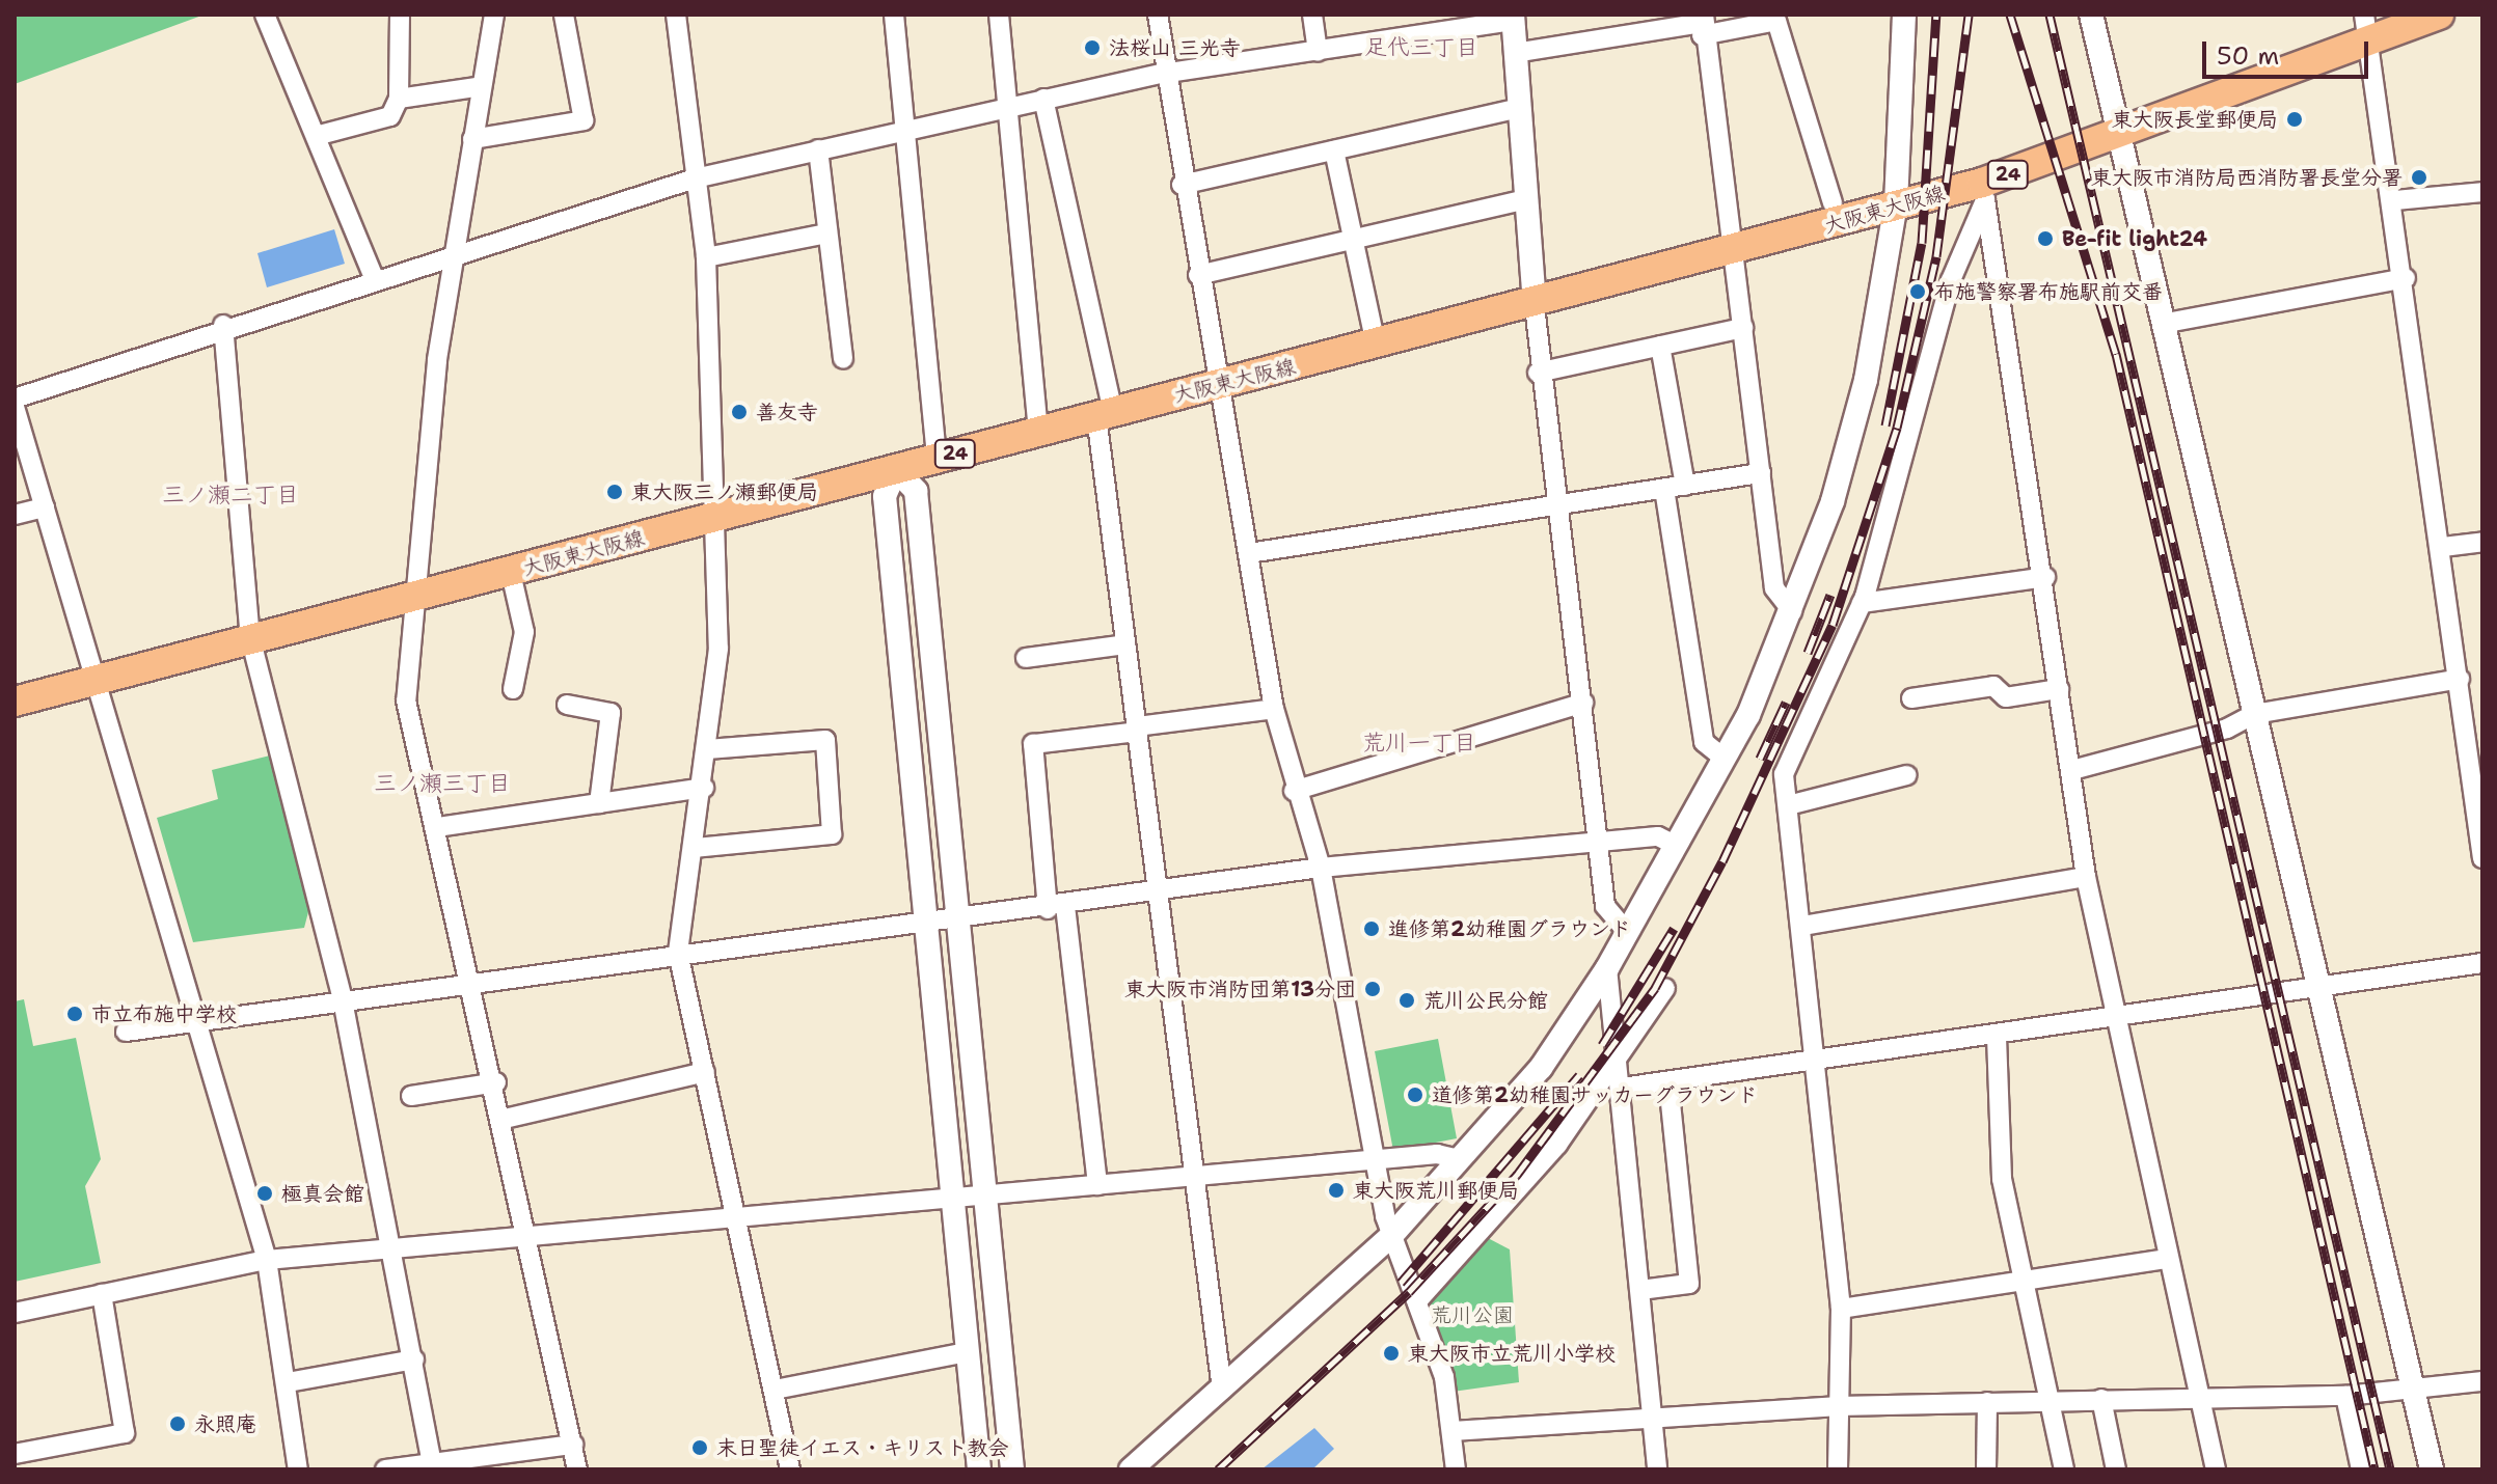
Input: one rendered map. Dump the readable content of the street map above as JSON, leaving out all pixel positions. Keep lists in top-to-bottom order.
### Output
{
  "streets": {
    "main road": ["24", "大阪東大阪線"]
  },
  "districts": [
    "足代三丁目",
    "三ノ瀬二丁目",
    "荒川一丁目",
    "三ノ瀬三丁目"
  ],
  "parks": ["荒川公園"],
  "places": [
    "法桜山 三光寺",
    "東大阪長堂郵便局",
    "東大阪市消防局西消防署長堂分署",
    "Be-fit light24",
    "布施警察署布施駅前交番",
    "善友寺",
    "東大阪三ノ瀬郵便局",
    "進修第2幼稚園グラウンド",
    "東大阪市消防団第13分団",
    "荒川公民分館",
    "市立布施中学校",
    "道修第2幼稚園サッカーグラウンド",
    "東大阪荒川郵便局",
    "極真会館",
    "東大阪市立荒川小学校",
    "永照庵",
    "末日聖徒イエス・キリスト教会"
  ],
  "scale_bar": "50 m"
}
